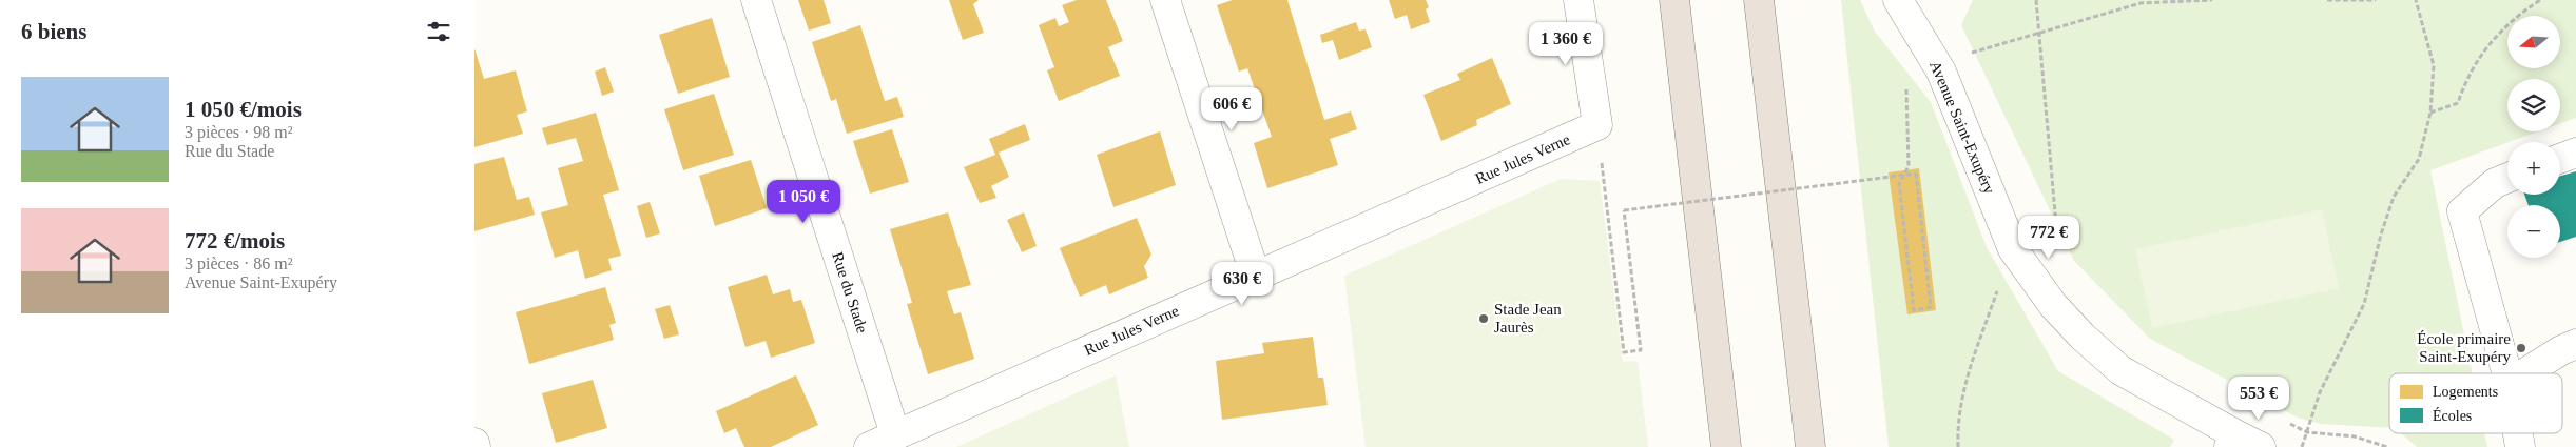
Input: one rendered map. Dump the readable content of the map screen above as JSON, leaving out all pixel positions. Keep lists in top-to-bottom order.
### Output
{
  "streets": {
    "street": ["Avenue Saint-Exupéry", "Rue Jules Verne", "Rue du Stade"]
  },
  "crossings": [
    ["Rue Jules Verne", "Rue du Stade"]
  ],
  "places": ["Stade Jean Jaurès", "École primaire Saint-Exupéry"],
  "legend": ["Logements", "Écoles"],
  "north": "left",
  "page": {
    "heading": "6 biens",
    "map_buttons": ["+", "−"],
    "price": [
      "1 360 €",
      "606 €",
      "1 050 €",
      "772 €",
      "630 €",
      "553 €"
    ],
    "list": [
      {
        "name": "1 050 €/mois",
        "note": "3 pièces · 98 m² · Rue du Stade"
      },
      {
        "name": "772 €/mois",
        "note": "3 pièces · 86 m² · Avenue Saint-Exupéry"
      }
    ]
  }
}
